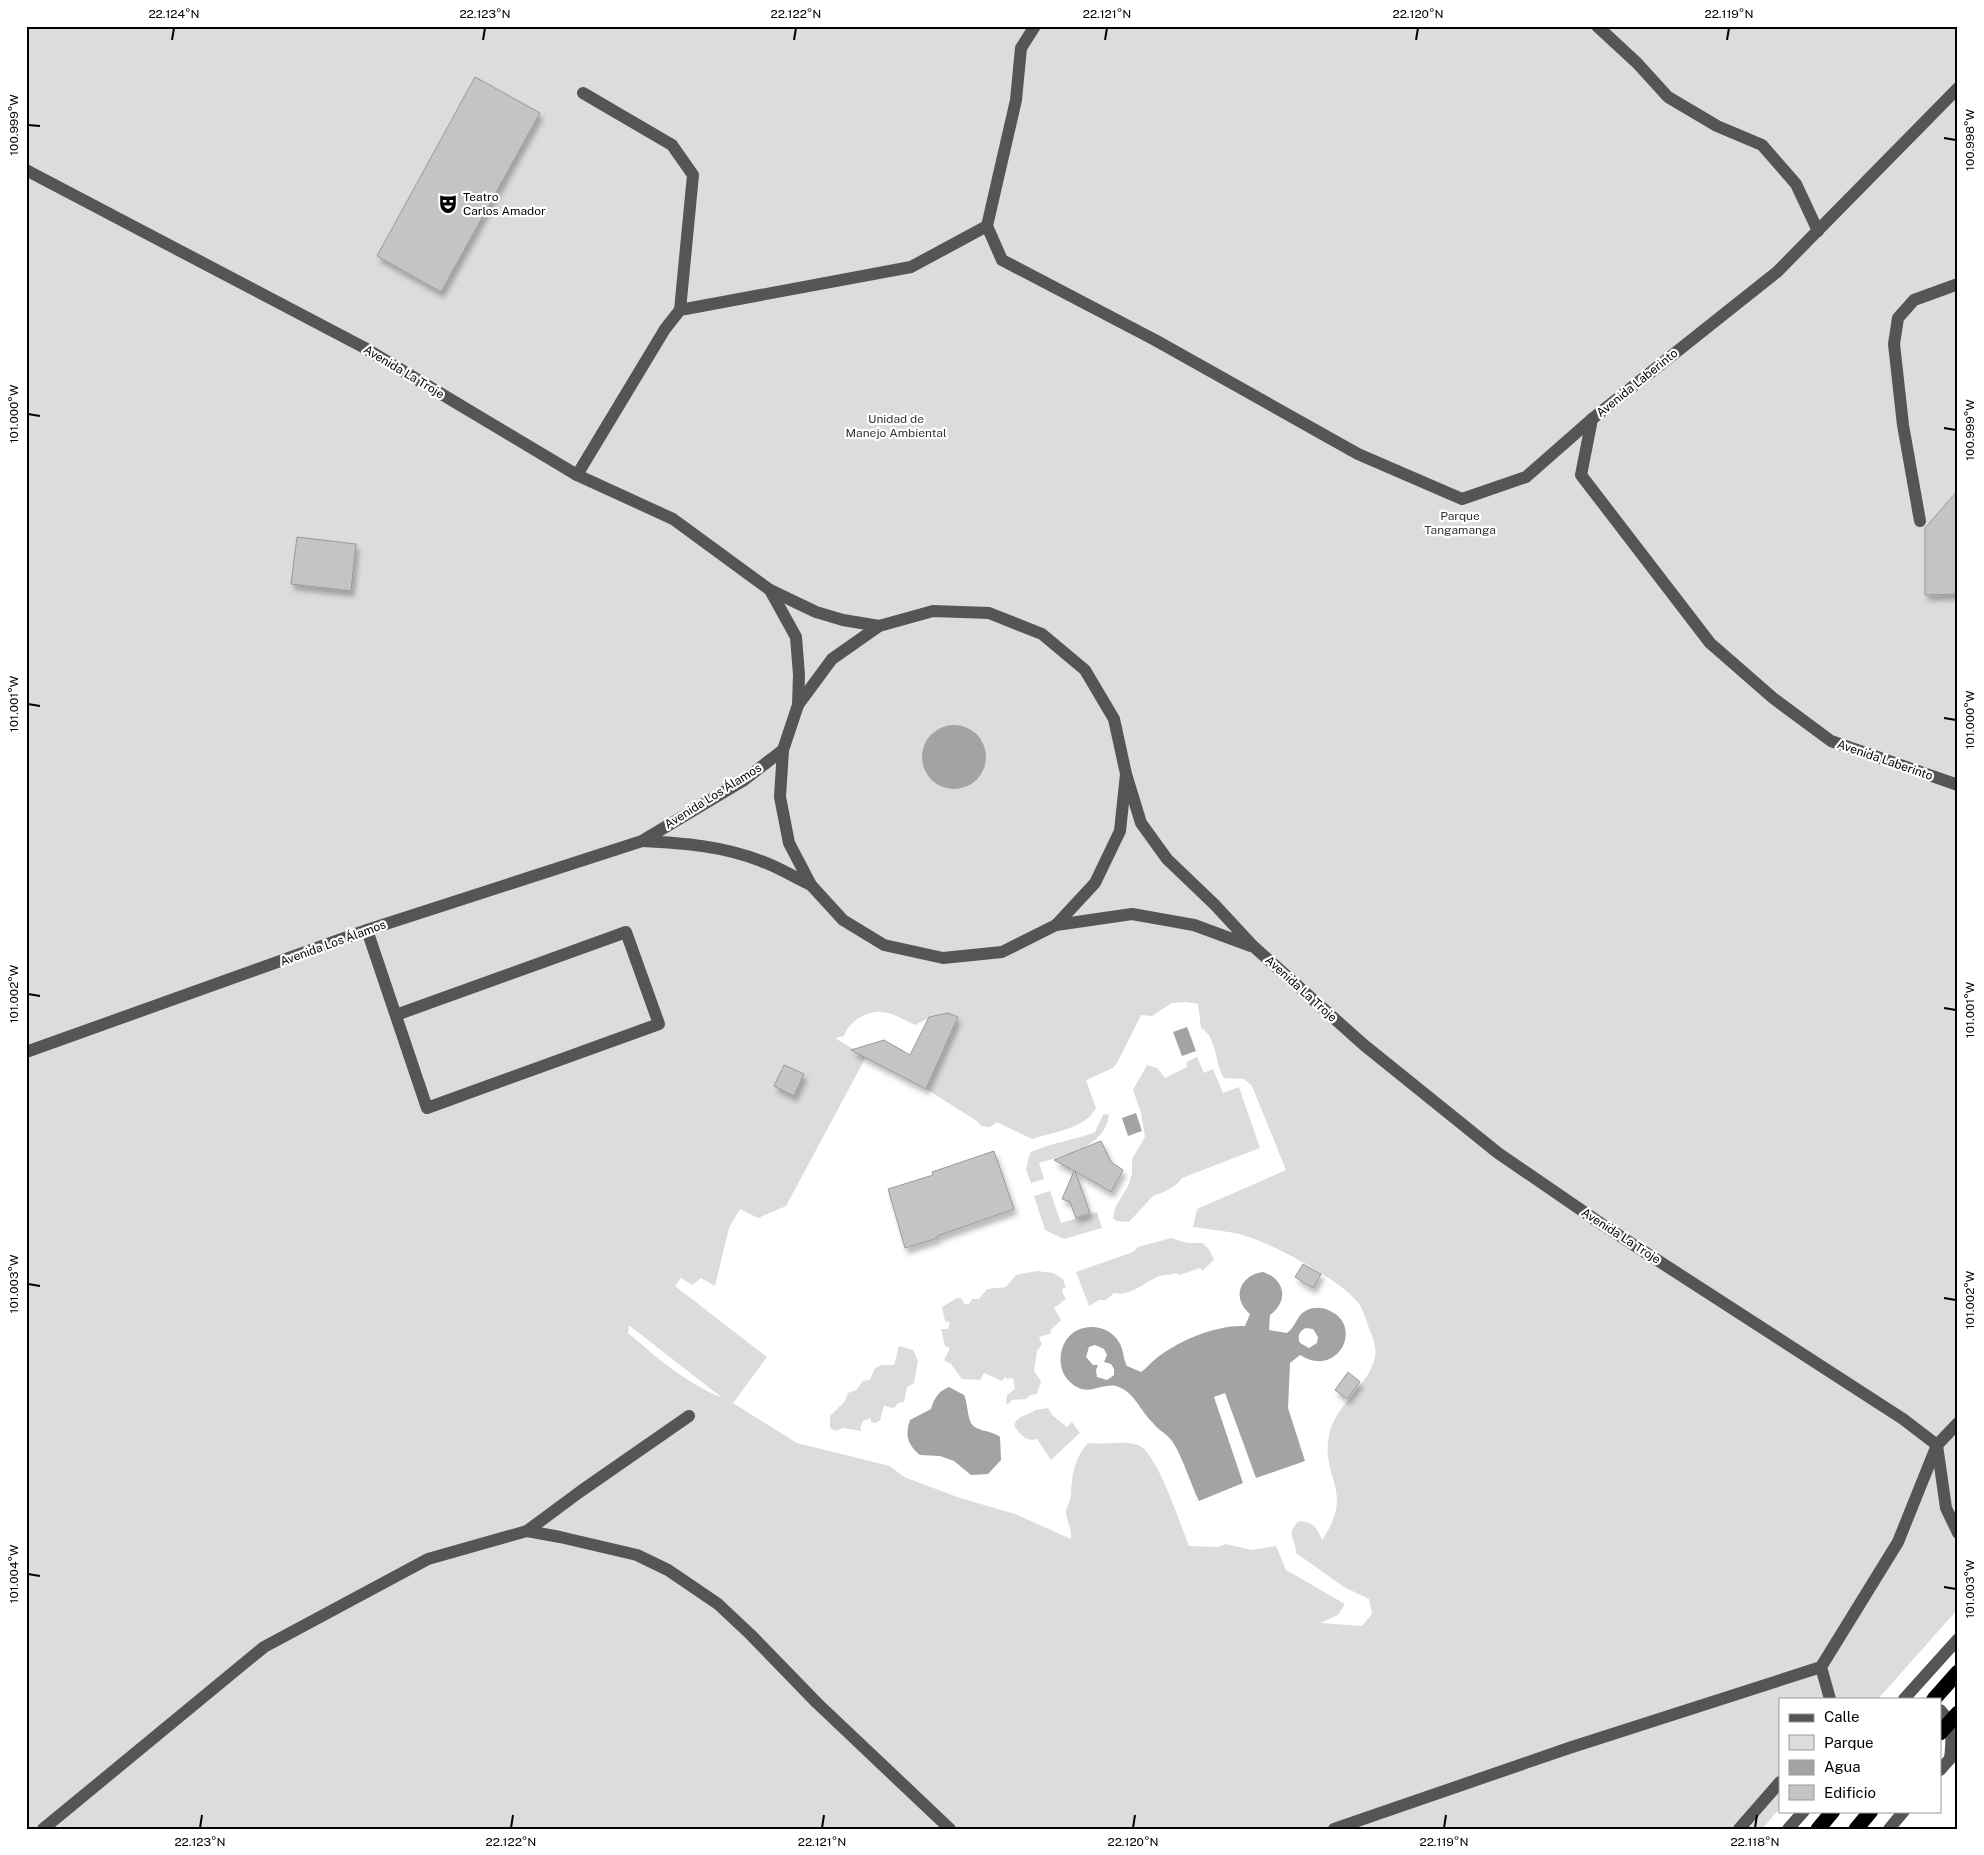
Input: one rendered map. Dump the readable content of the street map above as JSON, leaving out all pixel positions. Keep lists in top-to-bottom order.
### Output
{
  "streets": {
    "street": ["Avenida La Troje", "Avenida Laberinto", "Avenida Los Álamos"]
  },
  "parks": ["Unidad de Manejo Ambiental", "Parque Tangamanga"],
  "places": {
    "theatre": ["Teatro Carlos Amador"]
  },
  "legend": [
    "Calle",
    "Parque",
    "Agua",
    "Edificio"
  ],
  "coordinates": [
    "22.124°N",
    "22.123°N",
    "22.122°N",
    "22.121°N",
    "22.120°N",
    "22.119°N",
    "100.999°W",
    "100.998°W",
    "101.000°W",
    "101.001°W",
    "101.002°W",
    "101.003°W",
    "101.004°W",
    "22.118°N"
  ]
}
